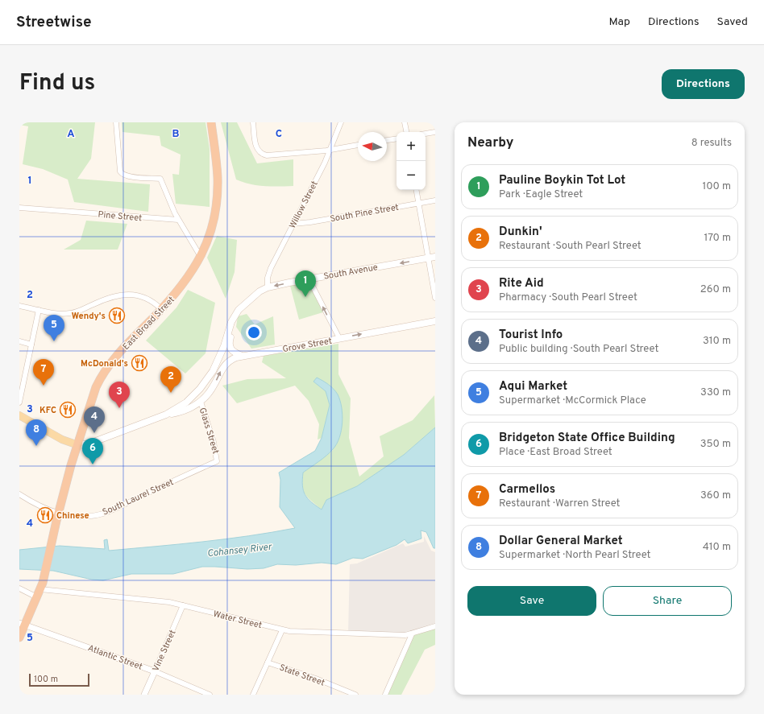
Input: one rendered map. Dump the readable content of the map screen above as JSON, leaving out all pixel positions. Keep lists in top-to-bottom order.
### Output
{
  "streets": {
    "highway": ["East Broad Street"],
    "main road": ["South Avenue", "Grove Street"],
    "street": [
      "Willow Street",
      "South Pine Street",
      "Pine Street",
      "Glass Street",
      "South Laurel Street",
      "Water Street",
      "Vine Street",
      "Atlantic Street",
      "State Street"
    ]
  },
  "crossings": [
    ["Willow Street", "South Pine Street"],
    ["Willow Street", "South Avenue"],
    ["East Broad Street", "South Laurel Street"],
    ["East Broad Street", "Water Street"],
    ["East Broad Street", "Atlantic Street"],
    ["Grove Street", "Glass Street"],
    ["Glass Street", "South Laurel Street"],
    ["Water Street", "Vine Street"],
    ["Vine Street", "Atlantic Street"]
  ],
  "one_way": ["South Avenue", "Grove Street"],
  "water": ["Cohansey River"],
  "places": {
    "restaurant": [
      "Wendy's",
      "McDonald's",
      "KFC",
      "Chinese"
    ]
  },
  "scale_bar": "100 m",
  "north": "left",
  "page": {
    "header": "Streetwise",
    "nav": ["Map", "Directions", "Saved"],
    "title": "Find us",
    "buttons": [
      "Directions",
      ["Save", "Share"]
    ],
    "heading": ["Nearby", "8 results"],
    "map_buttons": ["+", "−"],
    "list": [
      {
        "mark": "1",
        "name": "Pauline Boykin Tot Lot",
        "note": "Park · Eagle Street",
        "value": "100 m"
      },
      {
        "mark": "2",
        "name": "Dunkin'",
        "note": "Restaurant · South Pearl Street",
        "value": "170 m"
      },
      {
        "mark": "3",
        "name": "Rite Aid",
        "note": "Pharmacy · South Pearl Street",
        "value": "260 m"
      },
      {
        "mark": "4",
        "name": "Tourist Info",
        "note": "Public building · South Pearl Street",
        "value": "310 m"
      },
      {
        "mark": "5",
        "name": "Aqui Market",
        "note": "Supermarket · McCormick Place",
        "value": "330 m"
      },
      {
        "mark": "6",
        "name": "Bridgeton State Office Building",
        "note": "Place · East Broad Street",
        "value": "350 m"
      },
      {
        "mark": "7",
        "name": "Carmellos",
        "note": "Restaurant · Warren Street",
        "value": "360 m"
      },
      {
        "mark": "8",
        "name": "Dollar General Market",
        "note": "Supermarket · North Pearl Street",
        "value": "410 m"
      }
    ],
    "pins": [
      "1",
      "5",
      "7",
      "2",
      "3",
      "4",
      "8",
      "6"
    ],
    "scale": "100 m"
  },
  "grid": {
    "columns": ["A", "B", "C"],
    "rows": [
      "1",
      "2",
      "3",
      "4",
      "5"
    ]
  }
}
